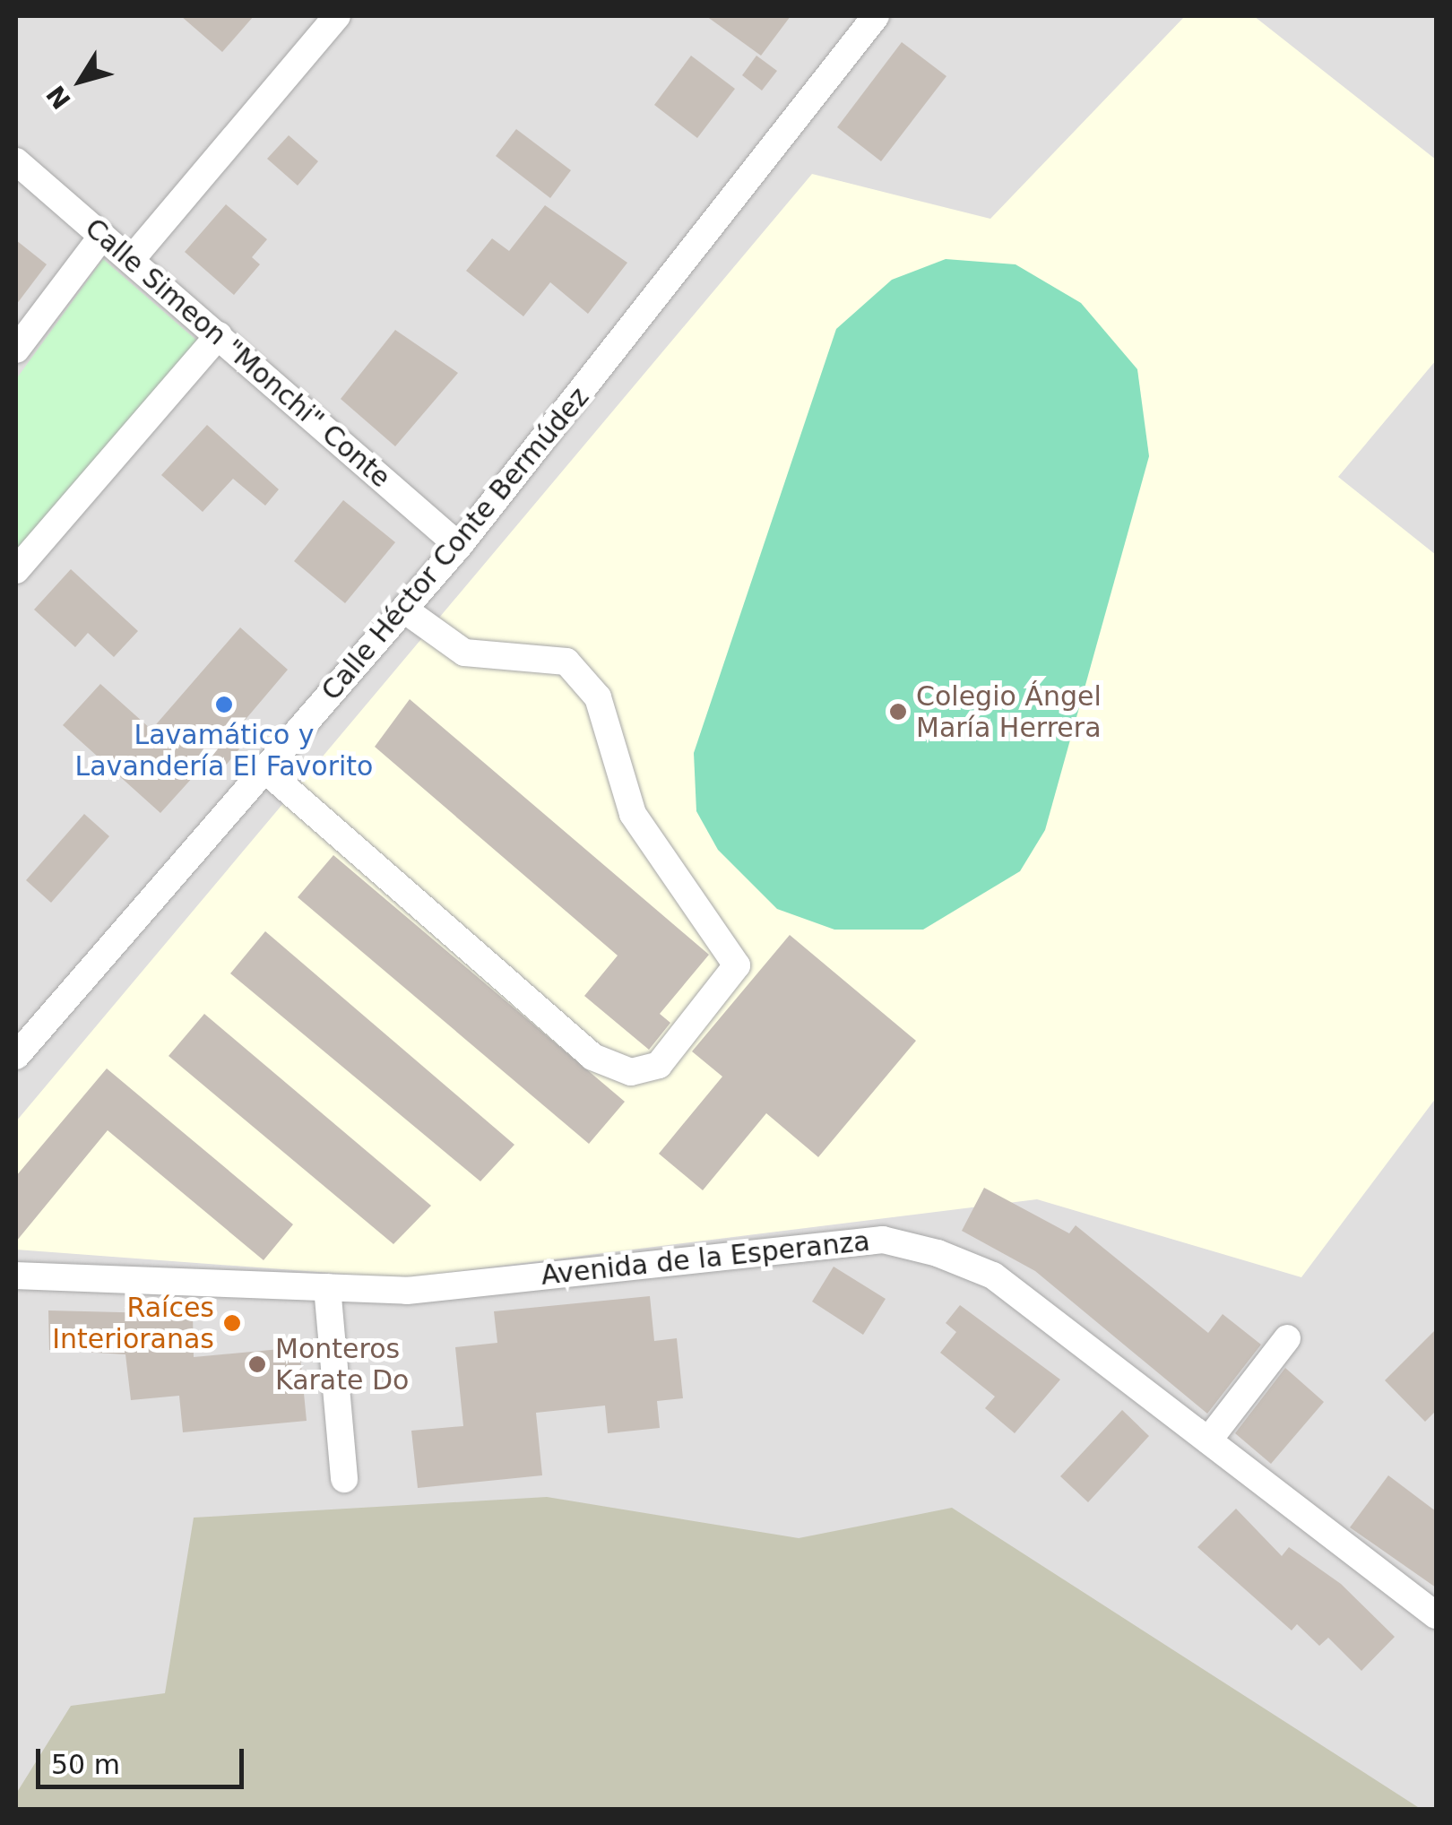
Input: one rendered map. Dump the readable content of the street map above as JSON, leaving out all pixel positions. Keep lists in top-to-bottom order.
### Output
{
  "streets": {
    "street": ["Calle Simeon \"Monchi\" Conte", "Calle Héctor Conte Bermúdez", "Avenida de la Esperanza"]
  },
  "crossings": [
    ["Calle Simeon \"Monchi\" Conte", "Calle Héctor Conte Bermúdez"]
  ],
  "places": [
    "Lavamático y Lavandería El Favorito",
    "Colegio Ángel María Herrera",
    "Raíces Interioranas",
    "Monteros Karate Do"
  ],
  "scale_bar": "50 m",
  "north": "bottom left"
}
